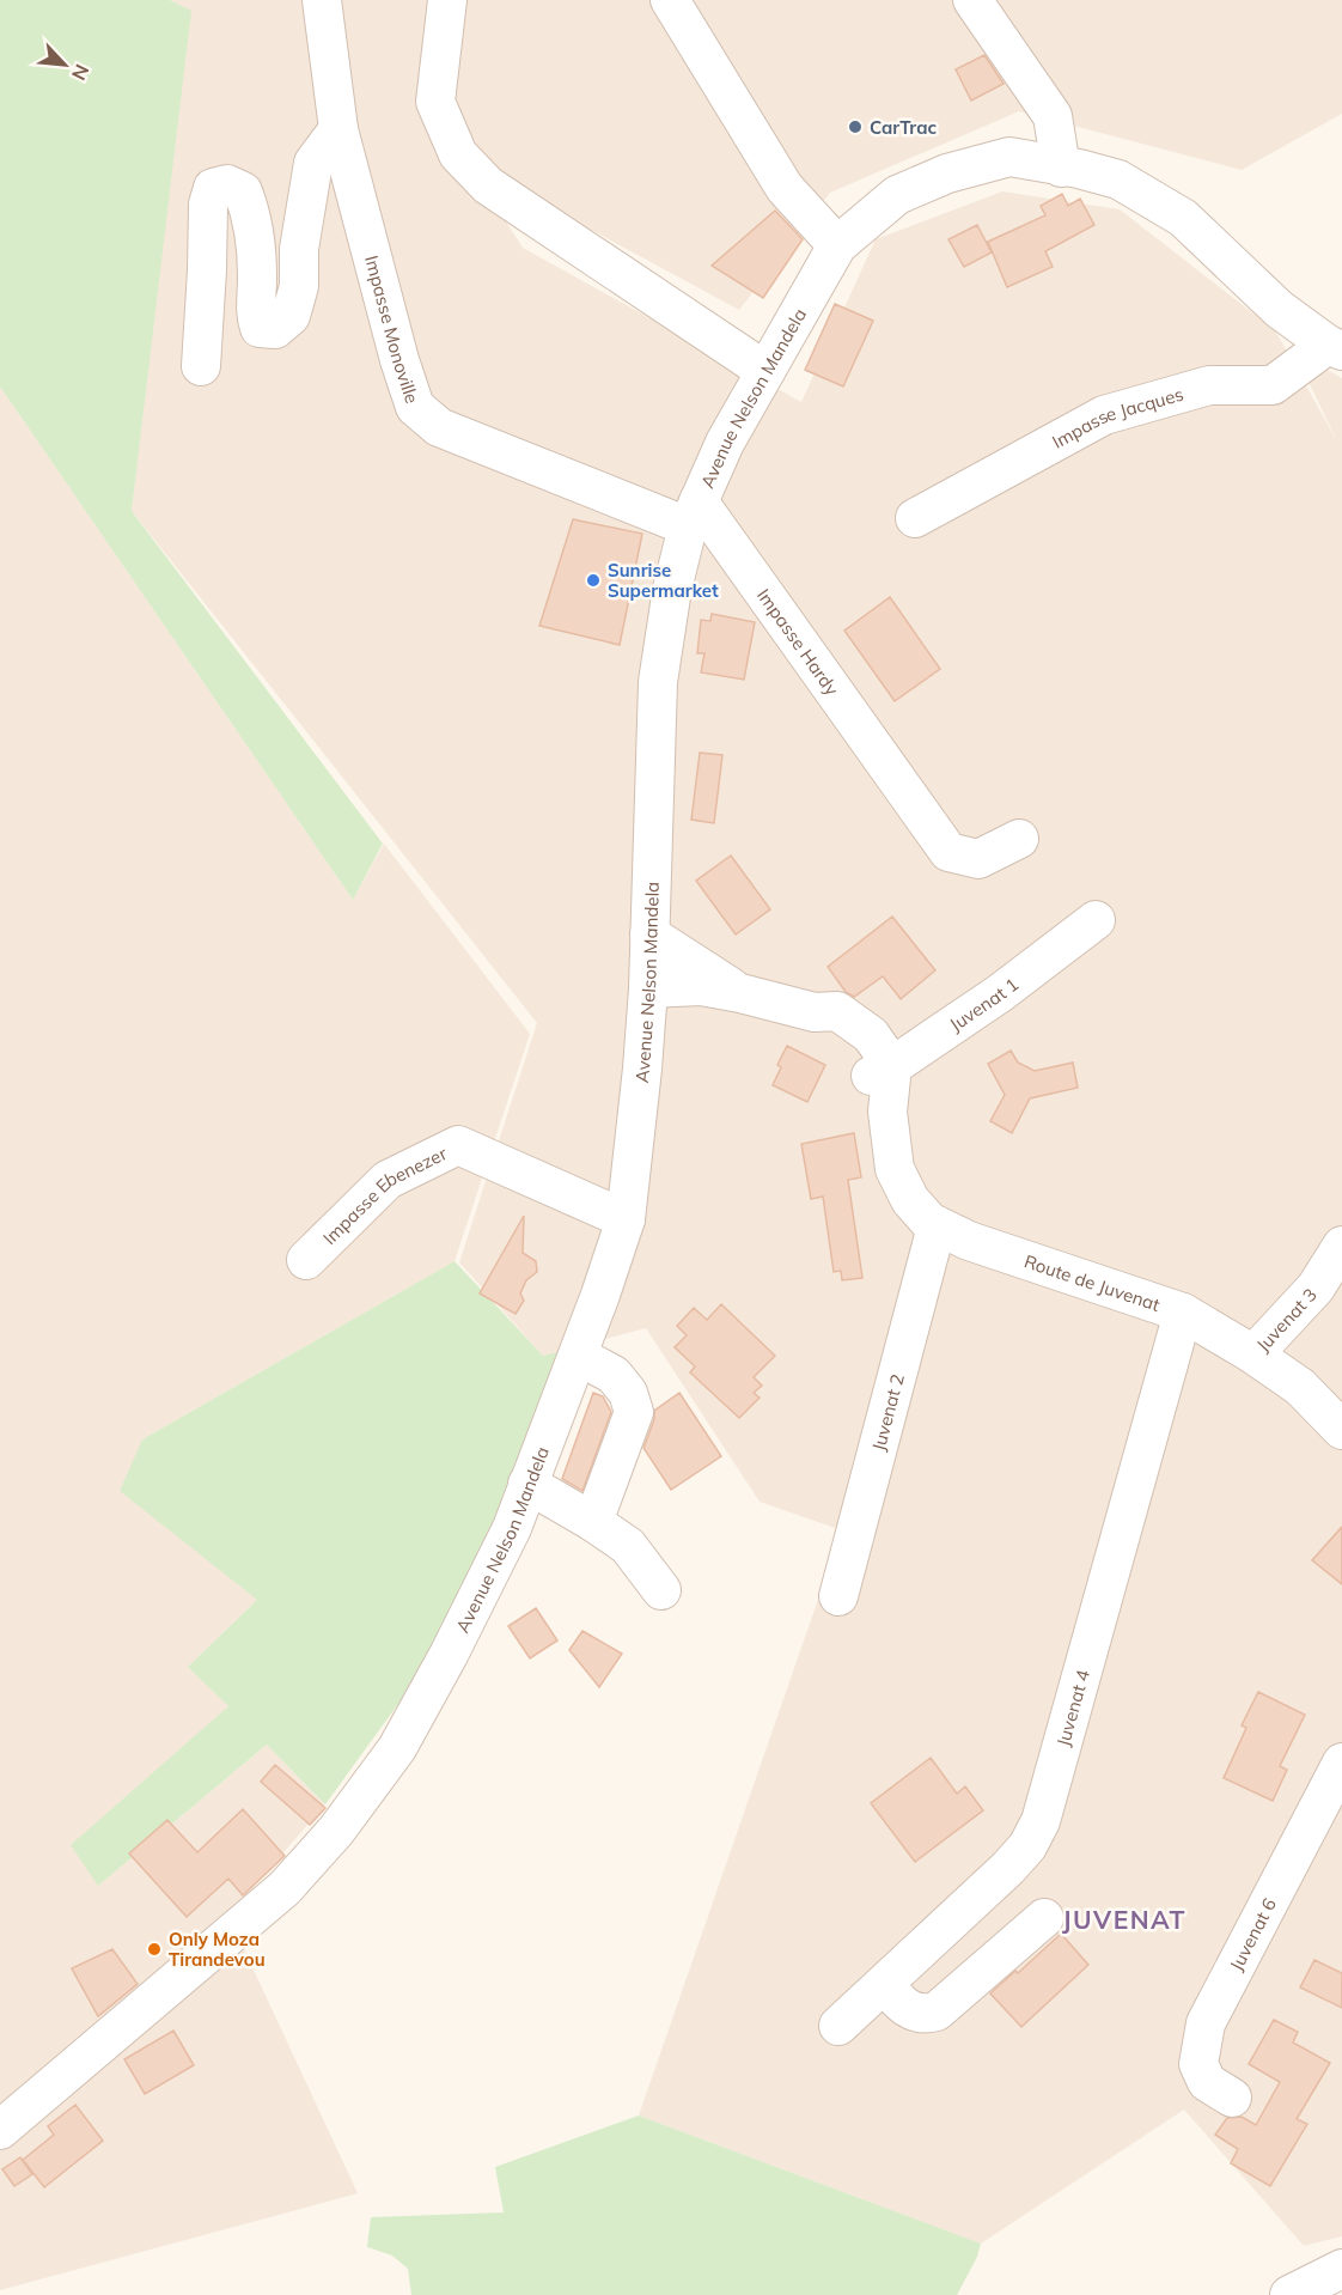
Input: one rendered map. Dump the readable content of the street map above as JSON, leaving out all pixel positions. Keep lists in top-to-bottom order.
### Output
{
  "streets": {
    "street": [
      "Impasse Monoville",
      "Avenue Nelson Mandela",
      "Impasse Jacques",
      "Impasse Hardy",
      "Juvenat 1",
      "Impasse Ebenezer",
      "Route de Juvenat",
      "Juvenat 3",
      "Juvenat 2",
      "Juvenat 4",
      "Juvenat 6"
    ]
  },
  "crossings": [
    ["Impasse Monoville", "Avenue Nelson Mandela"],
    ["Impasse Monoville", "Impasse Hardy"],
    ["Avenue Nelson Mandela", "Impasse Jacques"],
    ["Avenue Nelson Mandela", "Impasse Hardy"],
    ["Avenue Nelson Mandela", "Impasse Ebenezer"],
    ["Avenue Nelson Mandela", "Route de Juvenat"],
    ["Juvenat 1", "Route de Juvenat"],
    ["Route de Juvenat", "Juvenat 3"],
    ["Route de Juvenat", "Juvenat 2"],
    ["Route de Juvenat", "Juvenat 4"]
  ],
  "districts": ["JUVENAT"],
  "places": ["CarTrac", "Sunrise Supermarket", "Only Moza Tirandevou"],
  "north": "bottom right"
}
